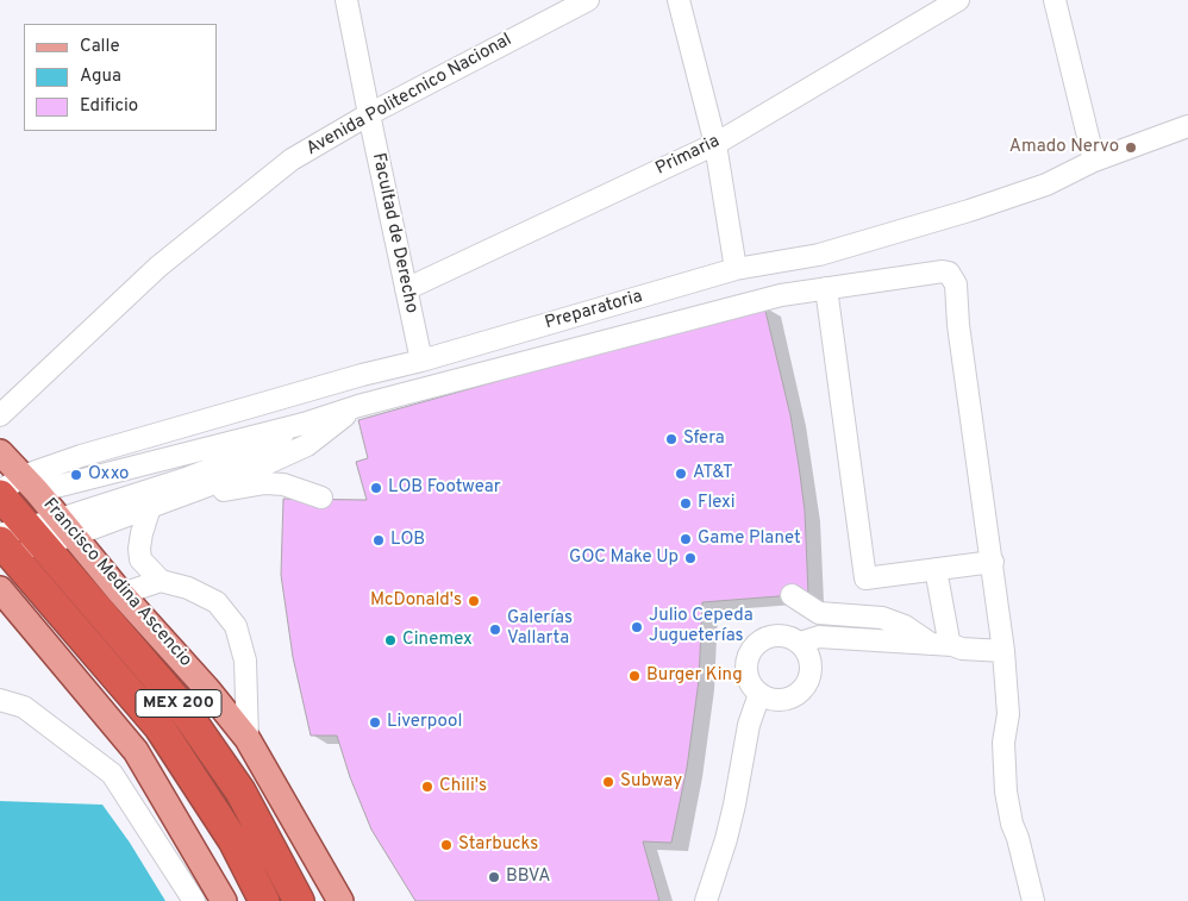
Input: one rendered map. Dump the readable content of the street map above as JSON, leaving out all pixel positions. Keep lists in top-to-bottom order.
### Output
{
  "streets": {
    "highway": ["Francisco Medina Ascencio", "MEX 200"],
    "street": [
      "Avenida Politecnico Nacional",
      "Primaria",
      "Facultad de Derecho",
      "Preparatoria"
    ]
  },
  "crossings": [
    ["Avenida Politecnico Nacional", "Facultad de Derecho"],
    ["Primaria", "Facultad de Derecho"],
    ["Facultad de Derecho", "Preparatoria"],
    ["Preparatoria", "Francisco Medina Ascencio"]
  ],
  "places": [
    "Amado Nervo",
    "Sfera",
    "AT&T",
    "Oxxo",
    "LOB Footwear",
    "Flexi",
    "Game Planet",
    "LOB",
    "GOC Make Up",
    "McDonald's",
    "Julio Cepeda Jugueterías",
    "Galerías Vallarta",
    "Cinemex",
    "Burger King",
    "Liverpool",
    "Subway",
    "Chili's",
    "Starbucks",
    "BBVA"
  ],
  "legend": ["Calle", "Agua", "Edificio"]
}
